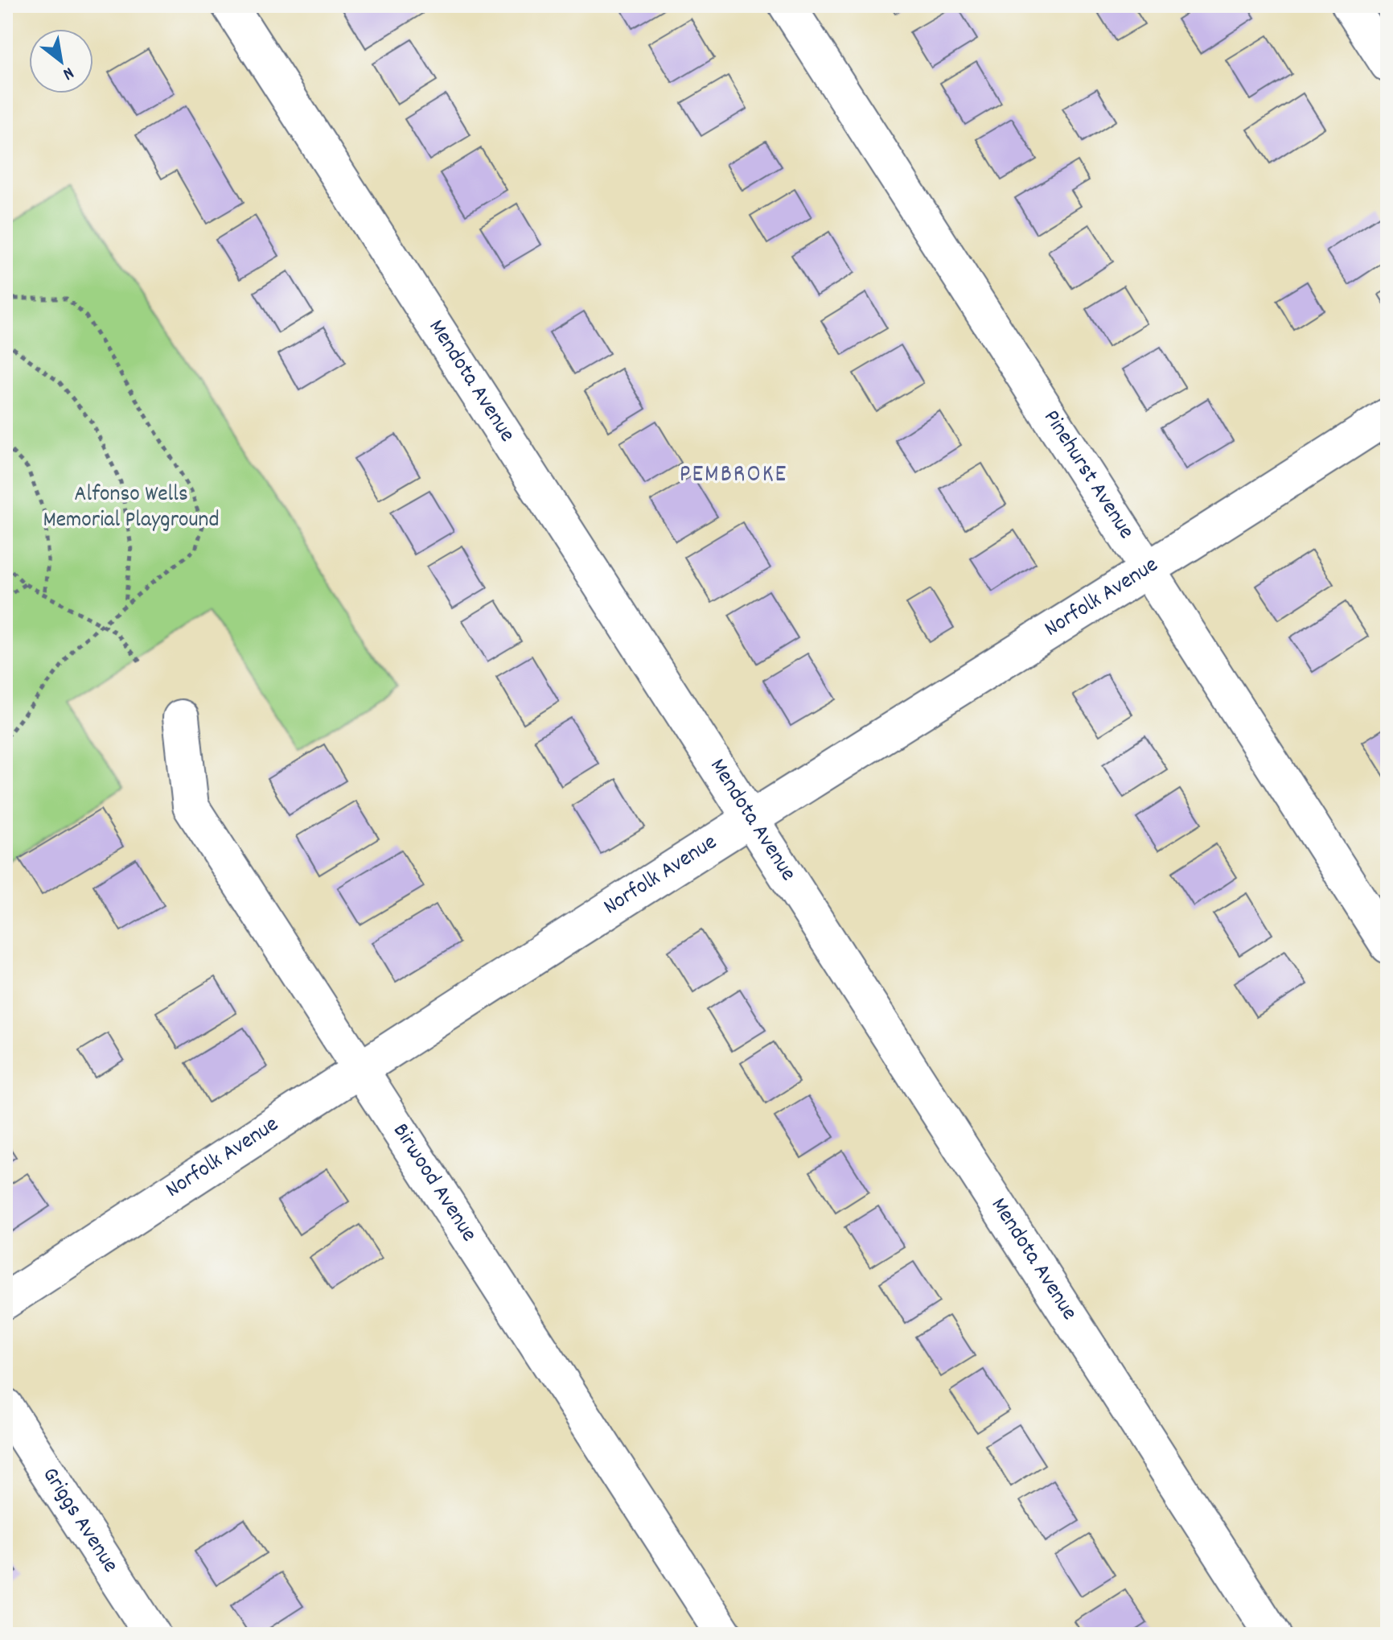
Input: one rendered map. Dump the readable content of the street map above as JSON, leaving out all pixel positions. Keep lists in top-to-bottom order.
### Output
{
  "streets": {
    "street": [
      "Mendota Avenue",
      "Pinehurst Avenue",
      "Norfolk Avenue",
      "Birwood Avenue",
      "Griggs Avenue"
    ]
  },
  "crossings": [
    ["Mendota Avenue", "Norfolk Avenue"],
    ["Pinehurst Avenue", "Norfolk Avenue"],
    ["Norfolk Avenue", "Birwood Avenue"]
  ],
  "districts": ["PEMBROKE"],
  "parks": ["Alfonso Wells Memorial Playground"],
  "north": "bottom right"
}
